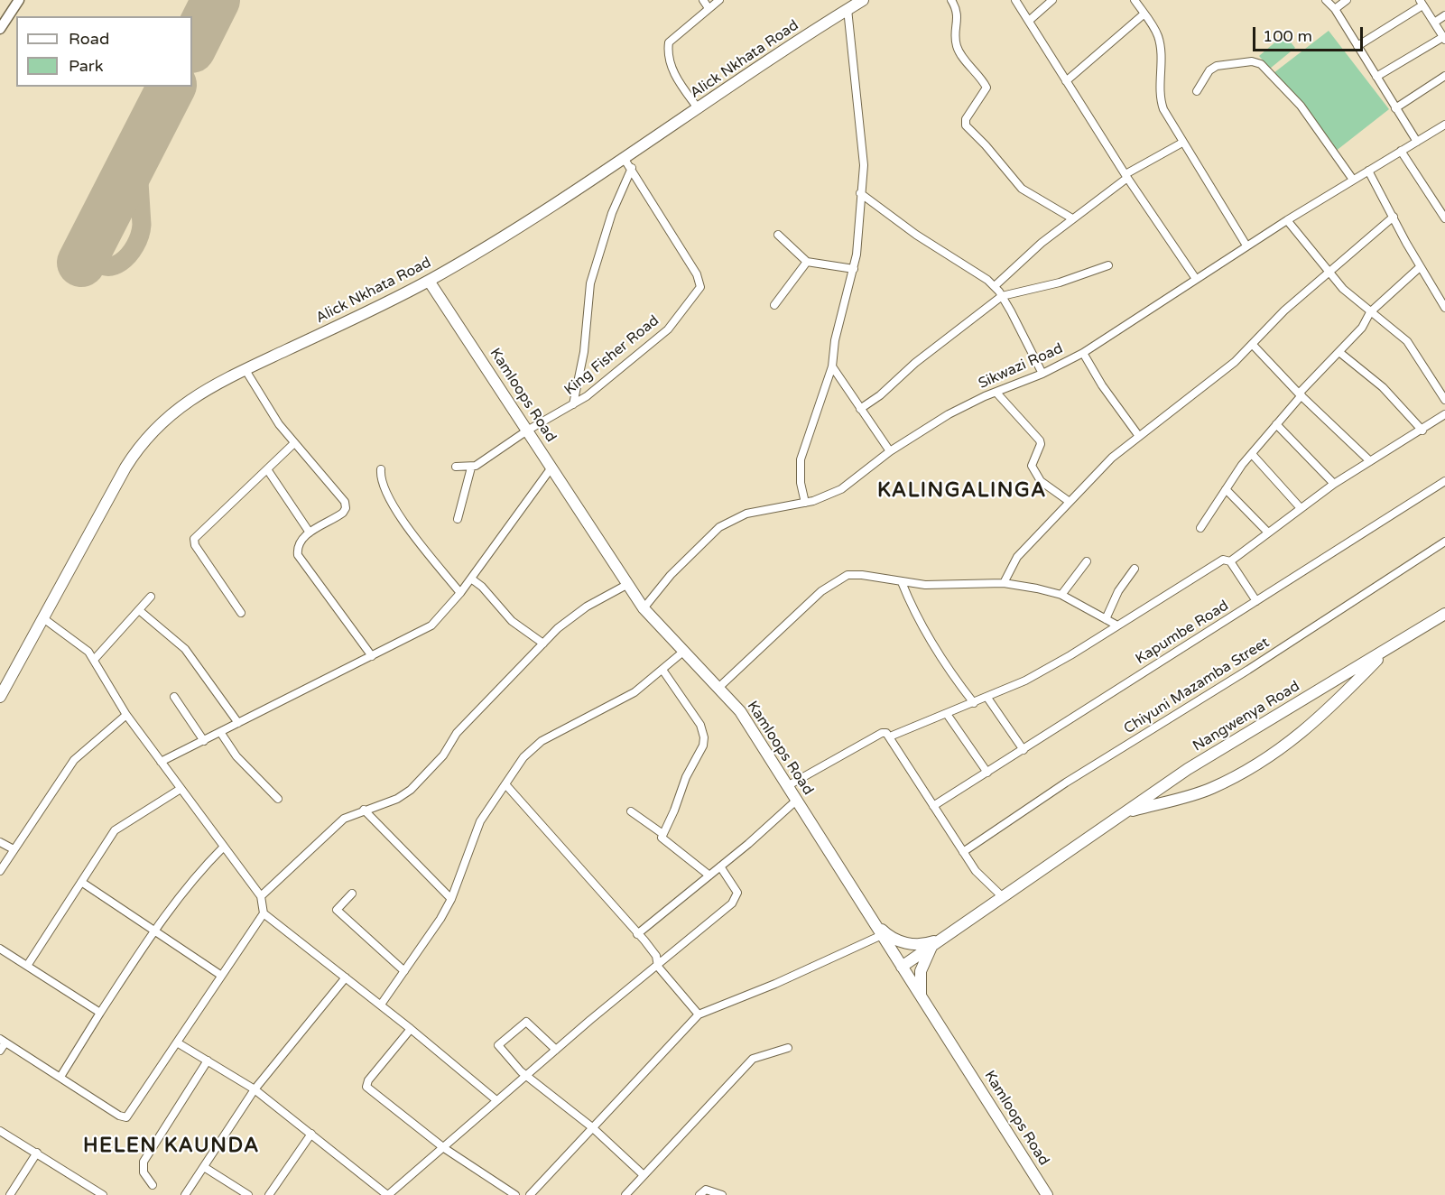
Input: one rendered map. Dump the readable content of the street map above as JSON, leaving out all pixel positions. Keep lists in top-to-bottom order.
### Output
{
  "streets": {
    "main road": ["Alick Nkhata Road", "Kamloops Road", "Nangwenya Road"],
    "street": [
      "King Fisher Road",
      "Sikwazi Road",
      "Kapumbe Road",
      "Chiyuni Mazamba Street"
    ]
  },
  "crossings": [
    ["Alick Nkhata Road", "Kamloops Road"],
    ["King Fisher Road", "Kamloops Road"],
    ["Sikwazi Road", "Kamloops Road"],
    ["Kamloops Road", "Nangwenya Road"]
  ],
  "districts": ["KALINGALINGA", "HELEN KAUNDA"],
  "legend": ["Road", "Park"],
  "scale_bar": "100 m"
}
